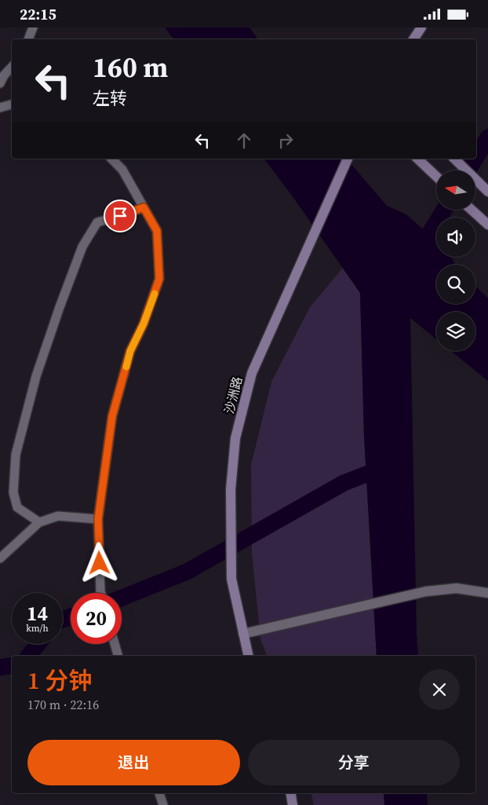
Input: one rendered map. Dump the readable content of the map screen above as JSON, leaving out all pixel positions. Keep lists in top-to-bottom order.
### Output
{
  "streets": {
    "main road": ["沙洲路"]
  },
  "north": "left",
  "page": {
    "status": "22:15",
    "turn": ["160 m", "左转"],
    "speed": "14 km/h",
    "limit": "20",
    "heading": ["1 分钟", "170 m · 22:16"],
    "buttons": ["退出", "分享"]
  }
}
